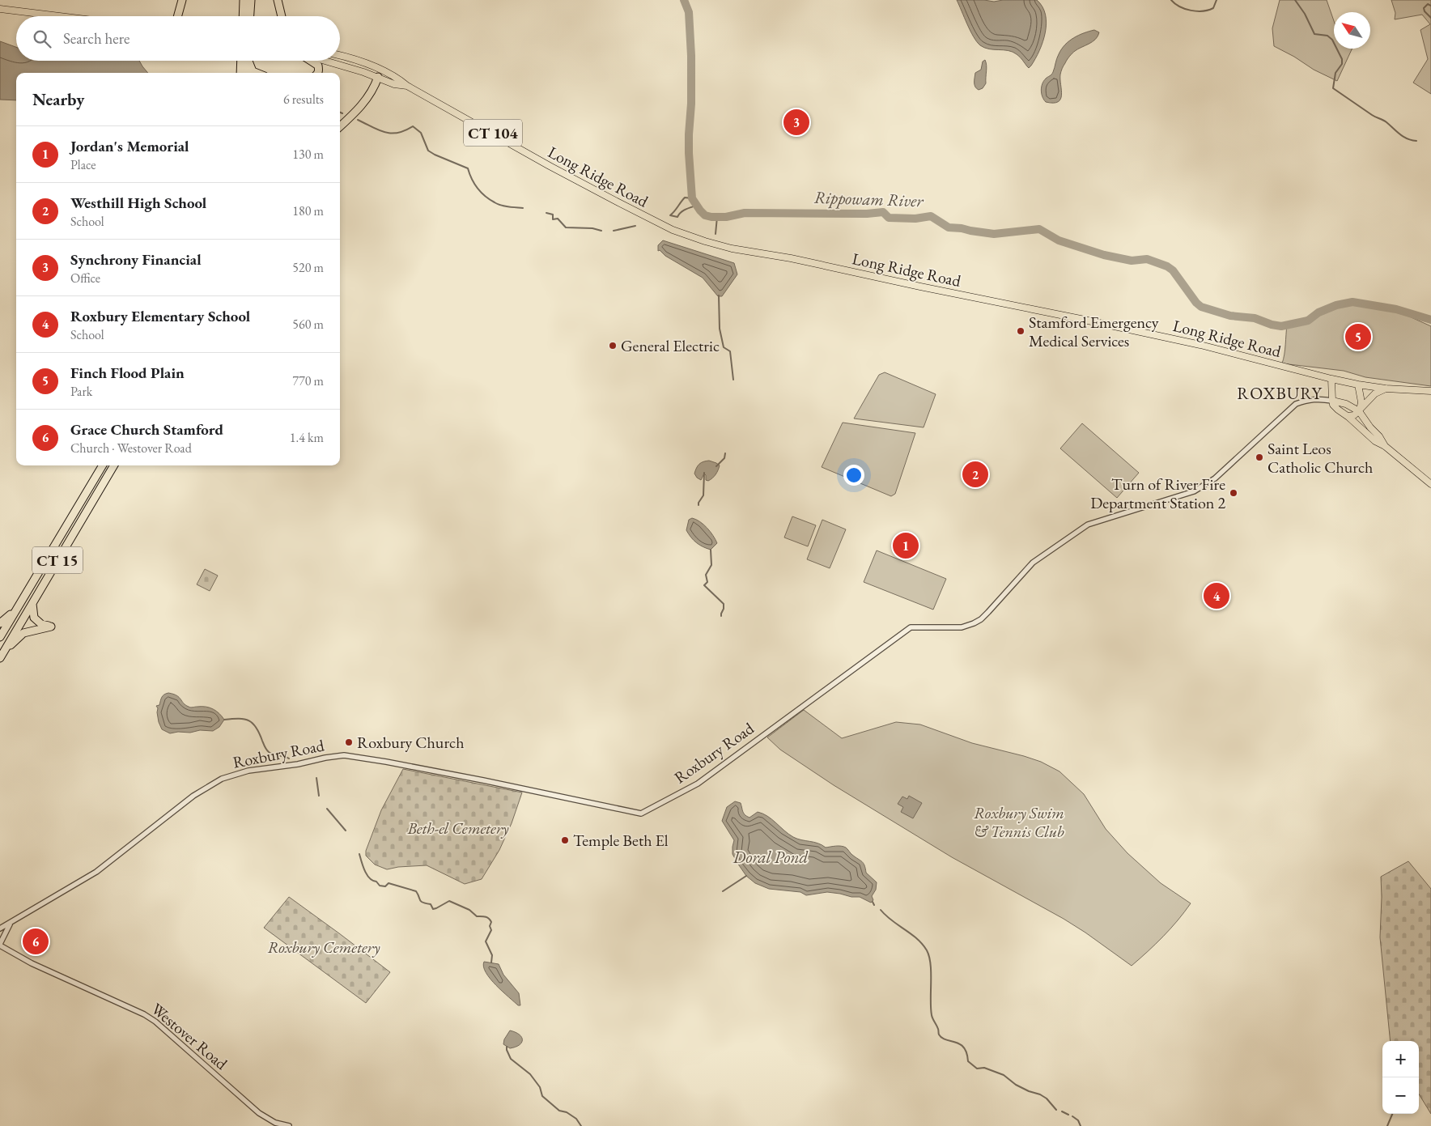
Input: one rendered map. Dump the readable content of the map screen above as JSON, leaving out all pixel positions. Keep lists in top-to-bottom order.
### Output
{
  "streets": {
    "highway": ["CT 15"],
    "main road": ["CT 104", "Long Ridge Road"],
    "street": ["Roxbury Road", "Westover Road"]
  },
  "districts": ["ROXBURY"],
  "water": ["Rippowam River", "Doral Pond"],
  "parks": ["Roxbury Swim & Tennis Club", "Beth-el Cemetery", "Roxbury Cemetery"],
  "places": [
    "Stamford Emergency Medical Services",
    "General Electric",
    "Saint Leos Catholic Church",
    "Turn of River Fire Department Station 2",
    "Roxbury Church",
    "Temple Beth El"
  ],
  "north": "top left",
  "page": {
    "search": "Search here",
    "heading": ["Nearby", "6 results"],
    "pins": [
      "3",
      "5",
      "2",
      "1",
      "4",
      "6"
    ],
    "list": [
      {
        "mark": "1",
        "name": "Jordan's Memorial",
        "note": "Place",
        "value": "130 m"
      },
      {
        "mark": "2",
        "name": "Westhill High School",
        "note": "School",
        "value": "180 m"
      },
      {
        "mark": "3",
        "name": "Synchrony Financial",
        "note": "Office",
        "value": "520 m"
      },
      {
        "mark": "4",
        "name": "Roxbury Elementary School",
        "note": "School",
        "value": "560 m"
      },
      {
        "mark": "5",
        "name": "Finch Flood Plain",
        "note": "Park",
        "value": "770 m"
      },
      {
        "mark": "6",
        "name": "Grace Church Stamford",
        "note": "Church · Westover Road",
        "value": "1.4 km"
      }
    ],
    "map_buttons": ["+", "−"]
  }
}
